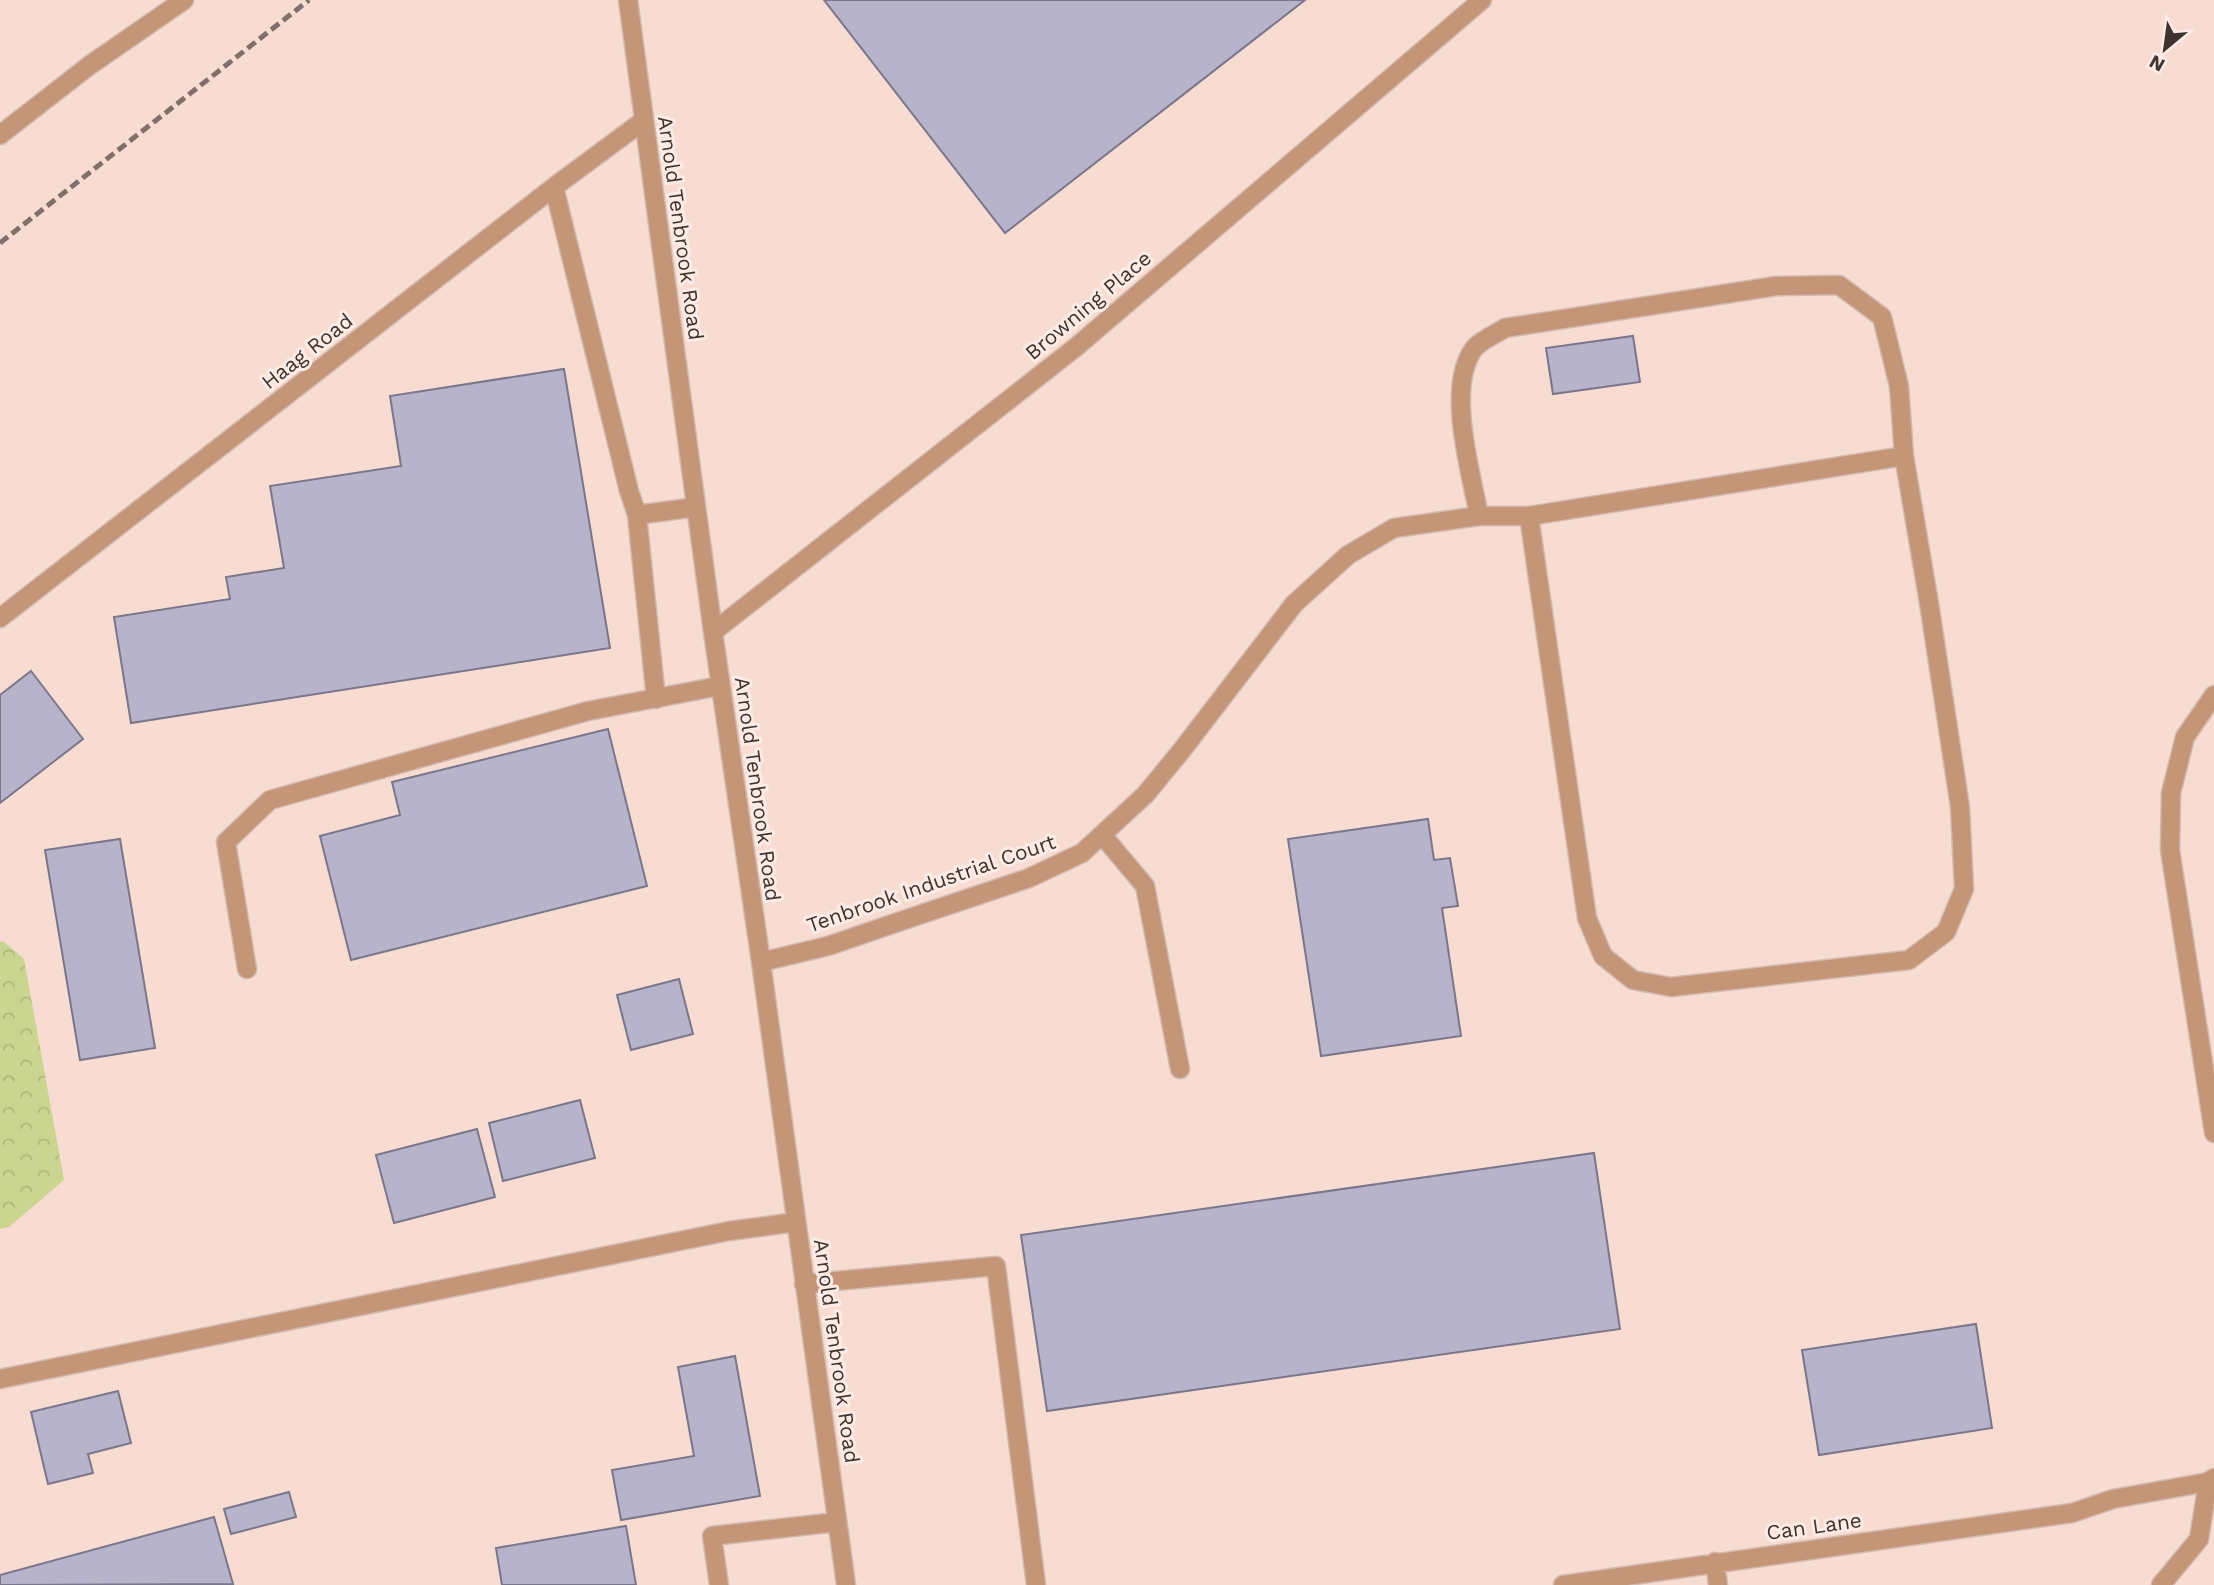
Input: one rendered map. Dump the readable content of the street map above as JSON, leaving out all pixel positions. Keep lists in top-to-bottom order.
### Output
{
  "streets": {
    "street": [
      "Arnold Tenbrook Road",
      "Browning Place",
      "Haag Road",
      "Tenbrook Industrial Court",
      "Can Lane"
    ]
  },
  "crossings": [
    ["Arnold Tenbrook Road", "Browning Place"],
    ["Arnold Tenbrook Road", "Haag Road"],
    ["Arnold Tenbrook Road", "Tenbrook Industrial Court"]
  ],
  "north": "bottom left"
}
